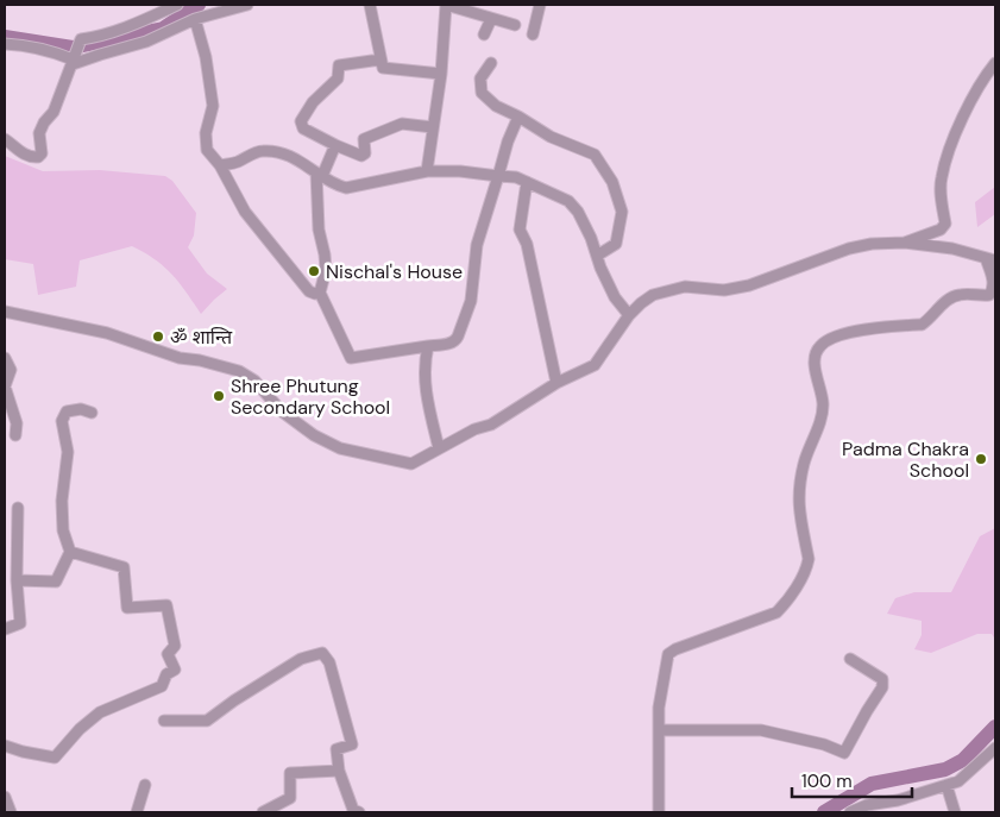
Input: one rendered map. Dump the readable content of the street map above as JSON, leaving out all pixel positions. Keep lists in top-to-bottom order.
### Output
{
  "places": [
    "Nischal's House",
    "ॐ शान्ति",
    "Shree Phutung Secondary School",
    "Padma Chakra School"
  ],
  "scale_bar": "100 m"
}
